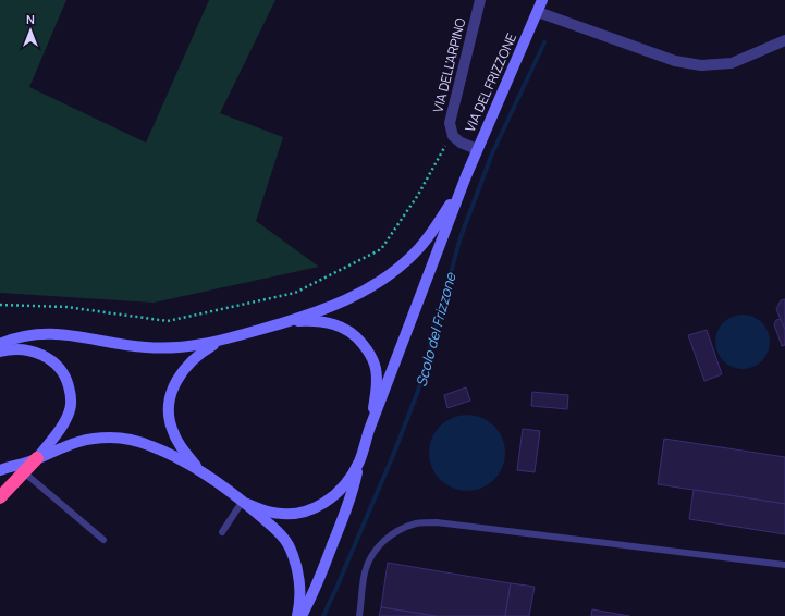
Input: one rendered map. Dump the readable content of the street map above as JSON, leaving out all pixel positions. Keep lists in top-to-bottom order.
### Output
{
  "streets": {
    "main road": ["VIA DEL FRIZZONE"],
    "street": ["VIA DELL'ARPINO"]
  },
  "water": ["Scolo del Frizzone"],
  "north": "top"
}
